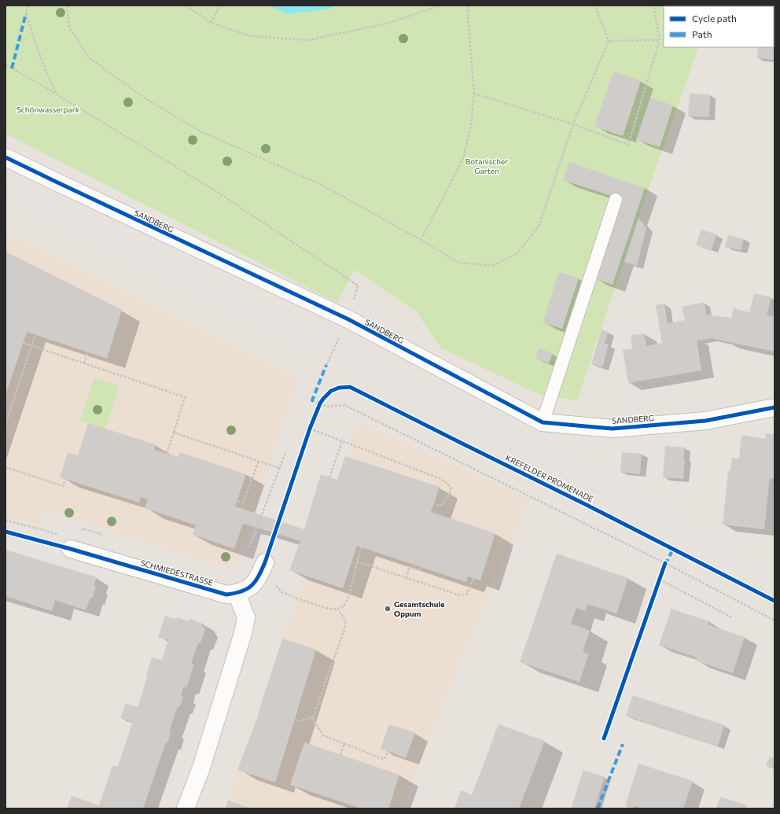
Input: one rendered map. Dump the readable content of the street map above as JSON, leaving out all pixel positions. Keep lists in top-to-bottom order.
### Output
{
  "streets": {
    "street": ["SANDBERG", "SCHMIEDESTRASSE"],
    "cycle path": ["KREFELDER PROMENADE"]
  },
  "parks": ["Schönwasserpark", "Botanischer Garten"],
  "places": ["Gesamtschule Oppum"],
  "legend": ["Cycle path", "Path"]
}
